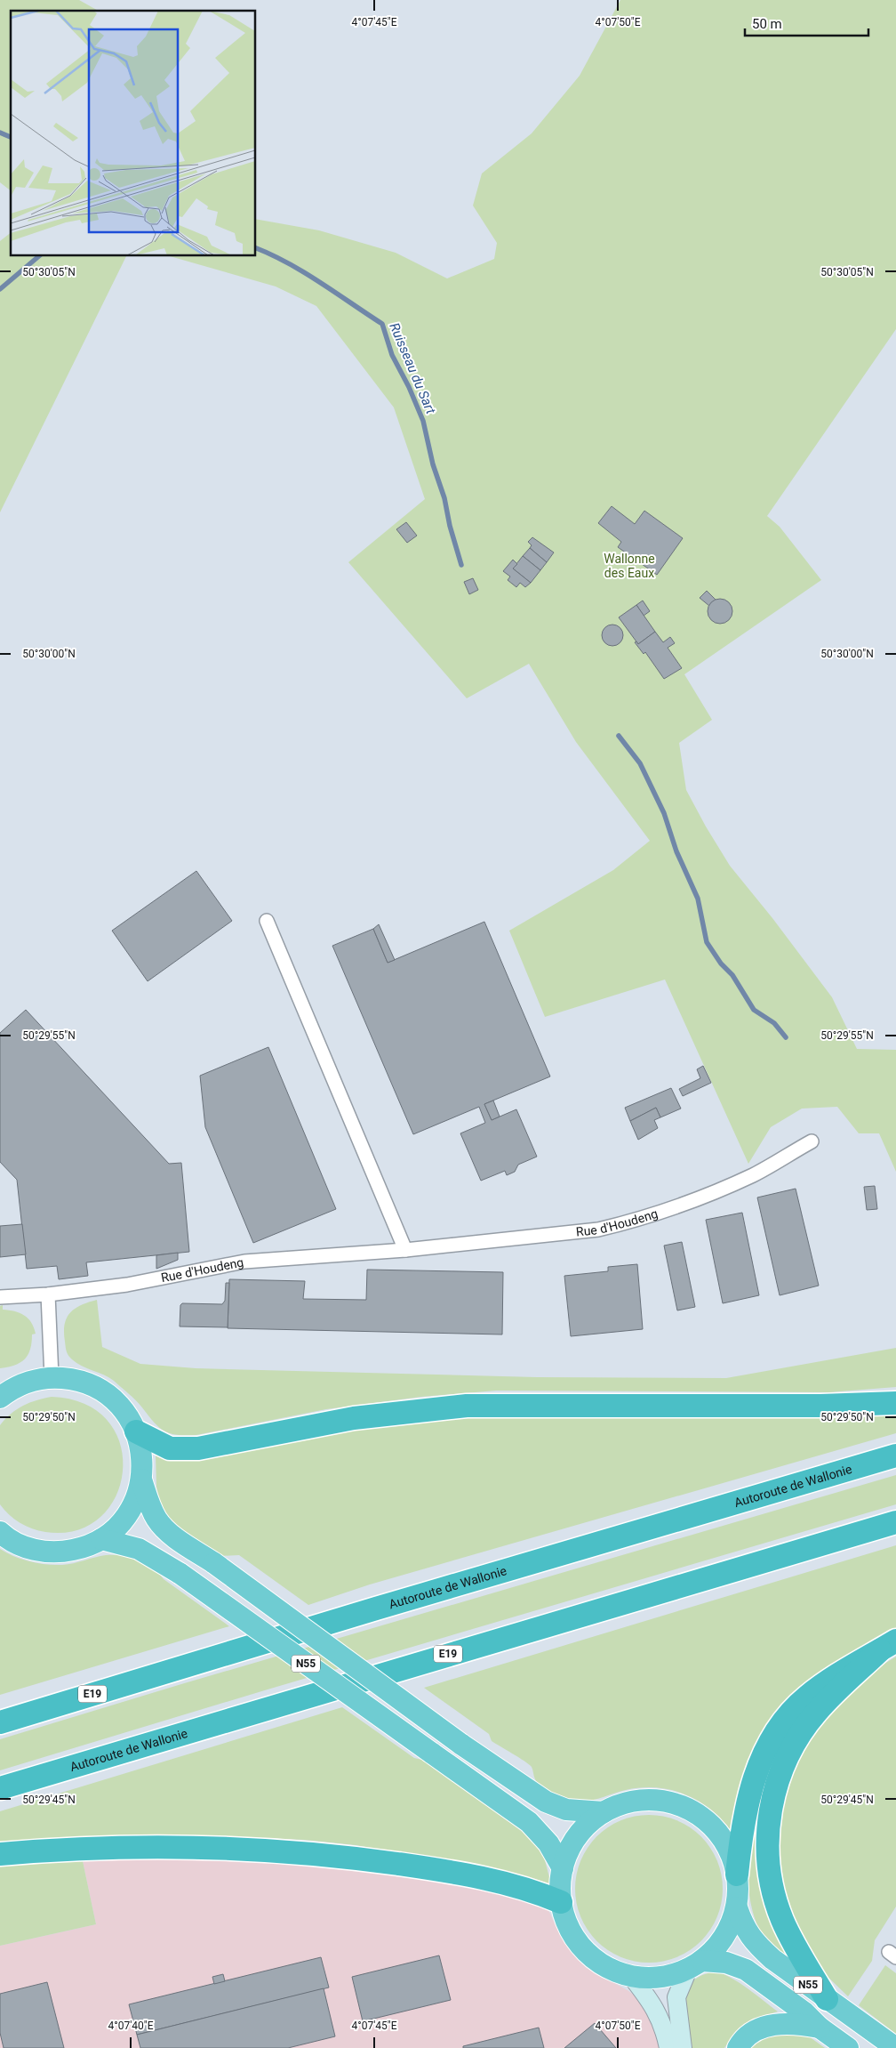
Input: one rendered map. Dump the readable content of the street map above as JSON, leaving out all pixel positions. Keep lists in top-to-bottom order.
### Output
{
  "streets": {
    "highway": ["Autoroute de Wallonie", "E19", "N55"],
    "street": ["Rue d'Houdeng"]
  },
  "water": ["Ruisseau du Sart"],
  "parks": ["Wallonne des Eaux"],
  "scale_bar": "50 m",
  "coordinates": [
    "4°07'45\"E",
    "4°07'50\"E",
    "50°30'05\"N",
    "50°30'00\"N",
    "50°29'55\"N",
    "50°29'50\"N",
    "50°29'45\"N",
    "4°07'40\"E"
  ]
}
